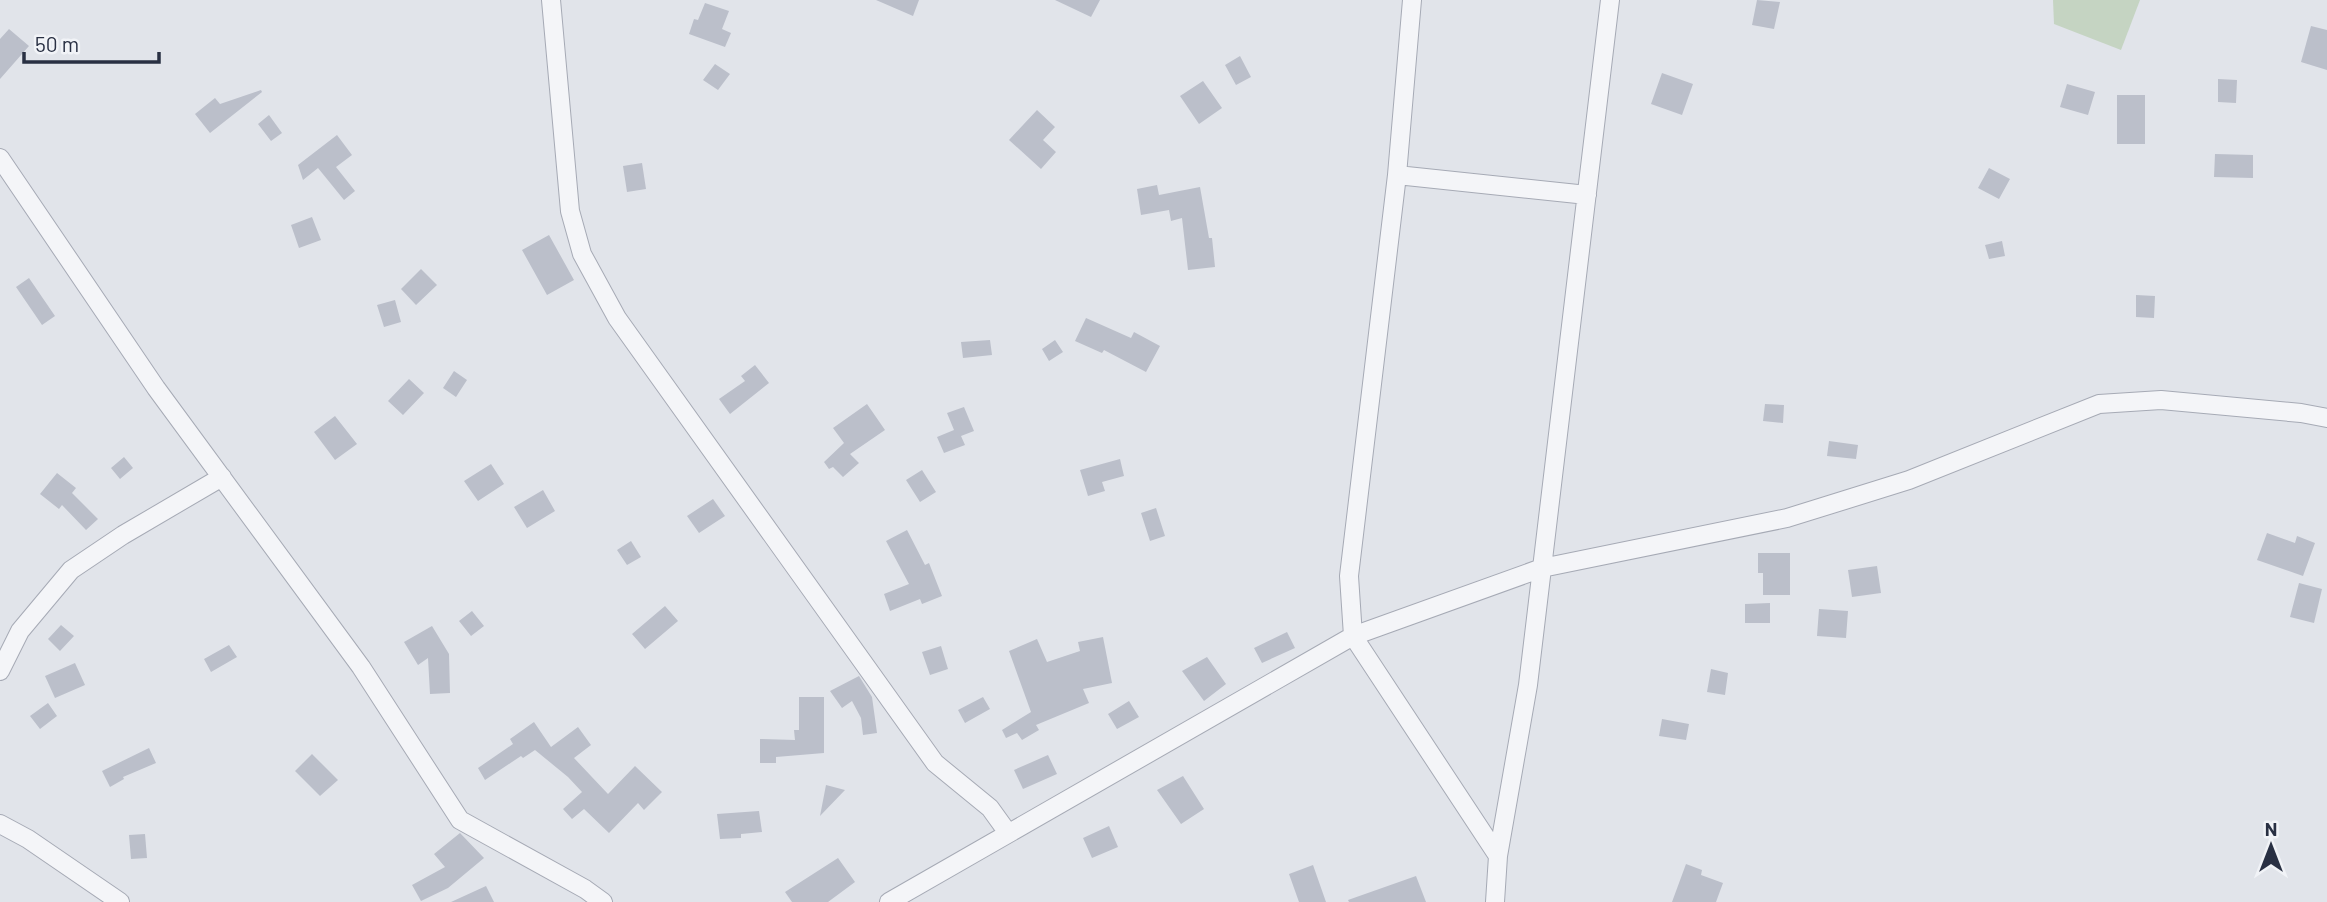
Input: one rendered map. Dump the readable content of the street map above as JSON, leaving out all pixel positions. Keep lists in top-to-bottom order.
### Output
{
  "scale_bar": "50 m",
  "north": "top"
}
